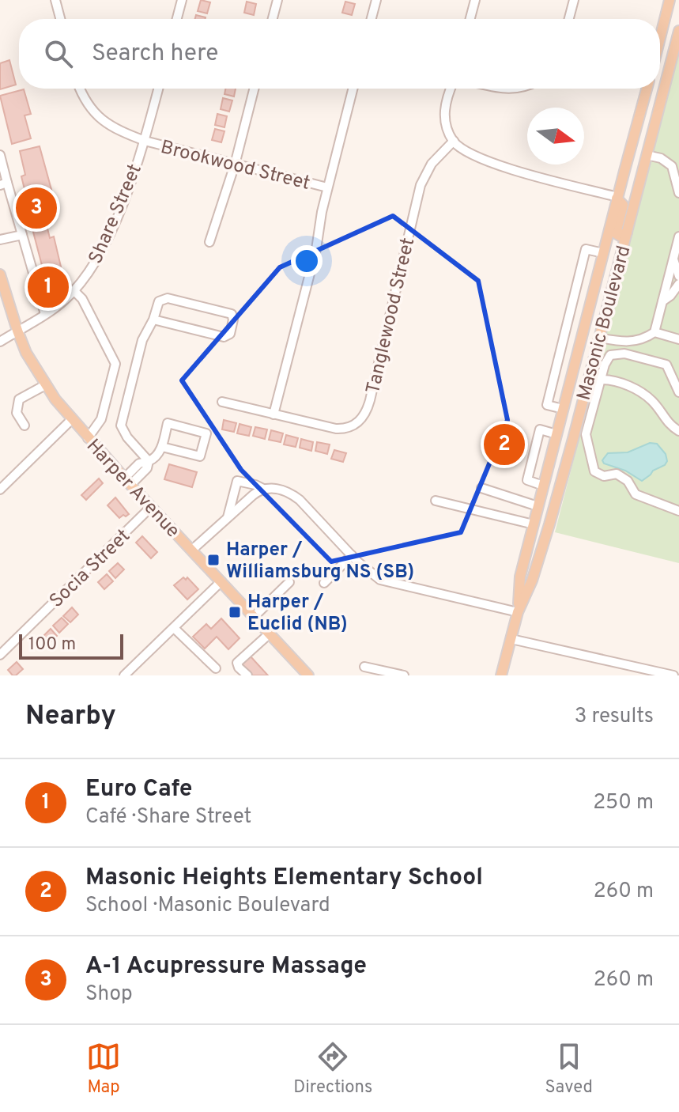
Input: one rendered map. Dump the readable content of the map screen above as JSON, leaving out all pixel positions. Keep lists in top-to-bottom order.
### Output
{
  "streets": {
    "main road": ["Masonic Boulevard", "Harper Avenue"],
    "street": [
      "Brookwood Street",
      "Share Street",
      "Tanglewood Street",
      "Socia Street"
    ]
  },
  "crossings": [
    ["Brookwood Street", "Share Street"],
    ["Share Street", "Harper Avenue"],
    ["Harper Avenue", "Socia Street"]
  ],
  "places": {
    "transit": ["Harper / Williamsburg NS (SB)", "Harper / Euclid (NB)"]
  },
  "scale_bar": "100 m",
  "north": "right",
  "page": {
    "search": "Search here",
    "pins": ["3", "1", "2"],
    "scale": "100 m",
    "heading": ["Nearby", "3 results"],
    "list": [
      {
        "mark": "1",
        "name": "Euro Cafe",
        "note": "Café · Share Street",
        "value": "250 m"
      },
      {
        "mark": "2",
        "name": "Masonic Heights Elementary School",
        "note": "School · Masonic Boulevard",
        "value": "260 m"
      },
      {
        "mark": "3",
        "name": "A-1 Acupressure Massage",
        "note": "Shop",
        "value": "260 m"
      }
    ],
    "nav": ["Map", "Directions", "Saved"]
  }
}
